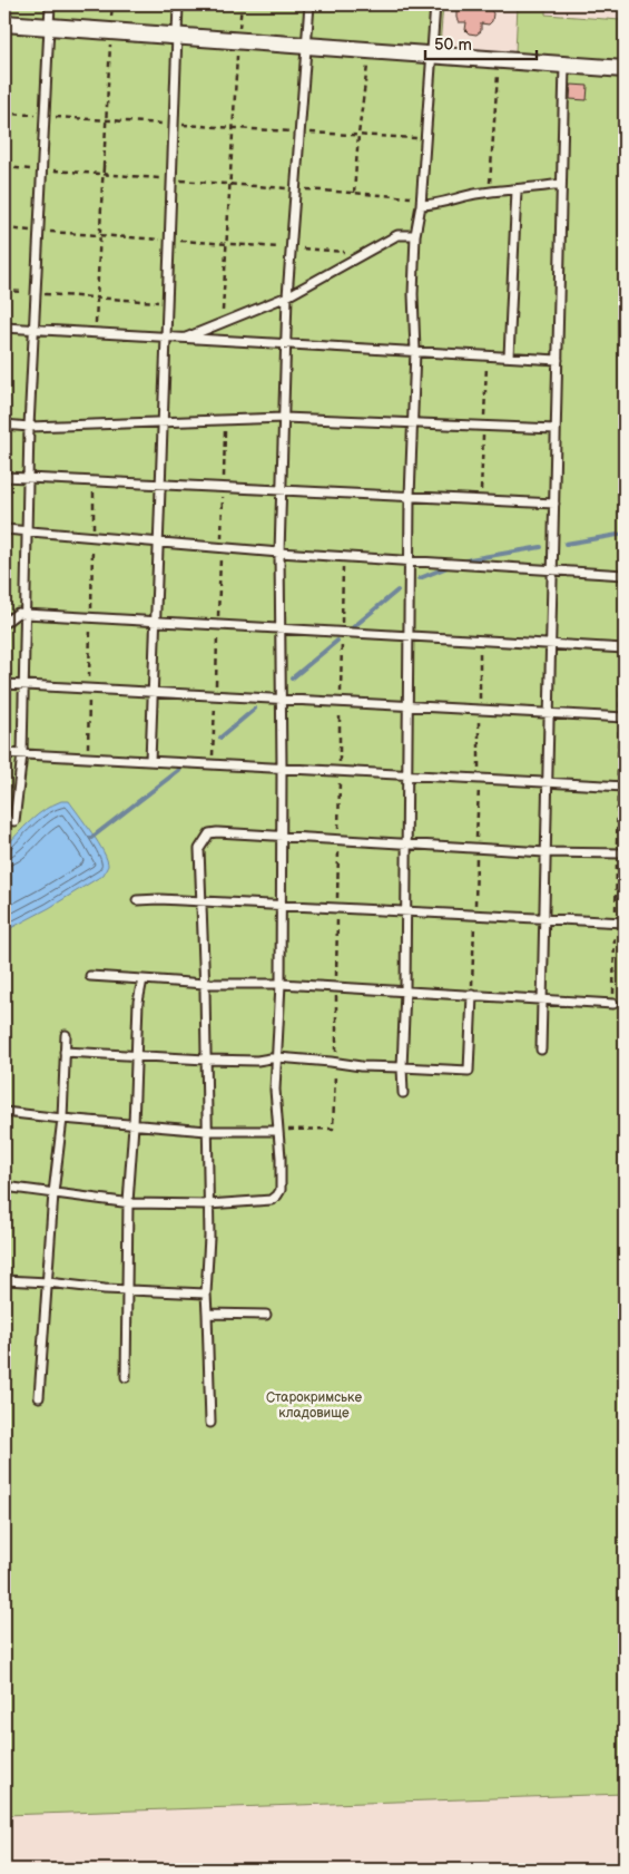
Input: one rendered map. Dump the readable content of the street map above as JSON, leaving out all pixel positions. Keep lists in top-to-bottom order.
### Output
{
  "parks": ["Старокримське кладовище"],
  "scale_bar": "50 m"
}
